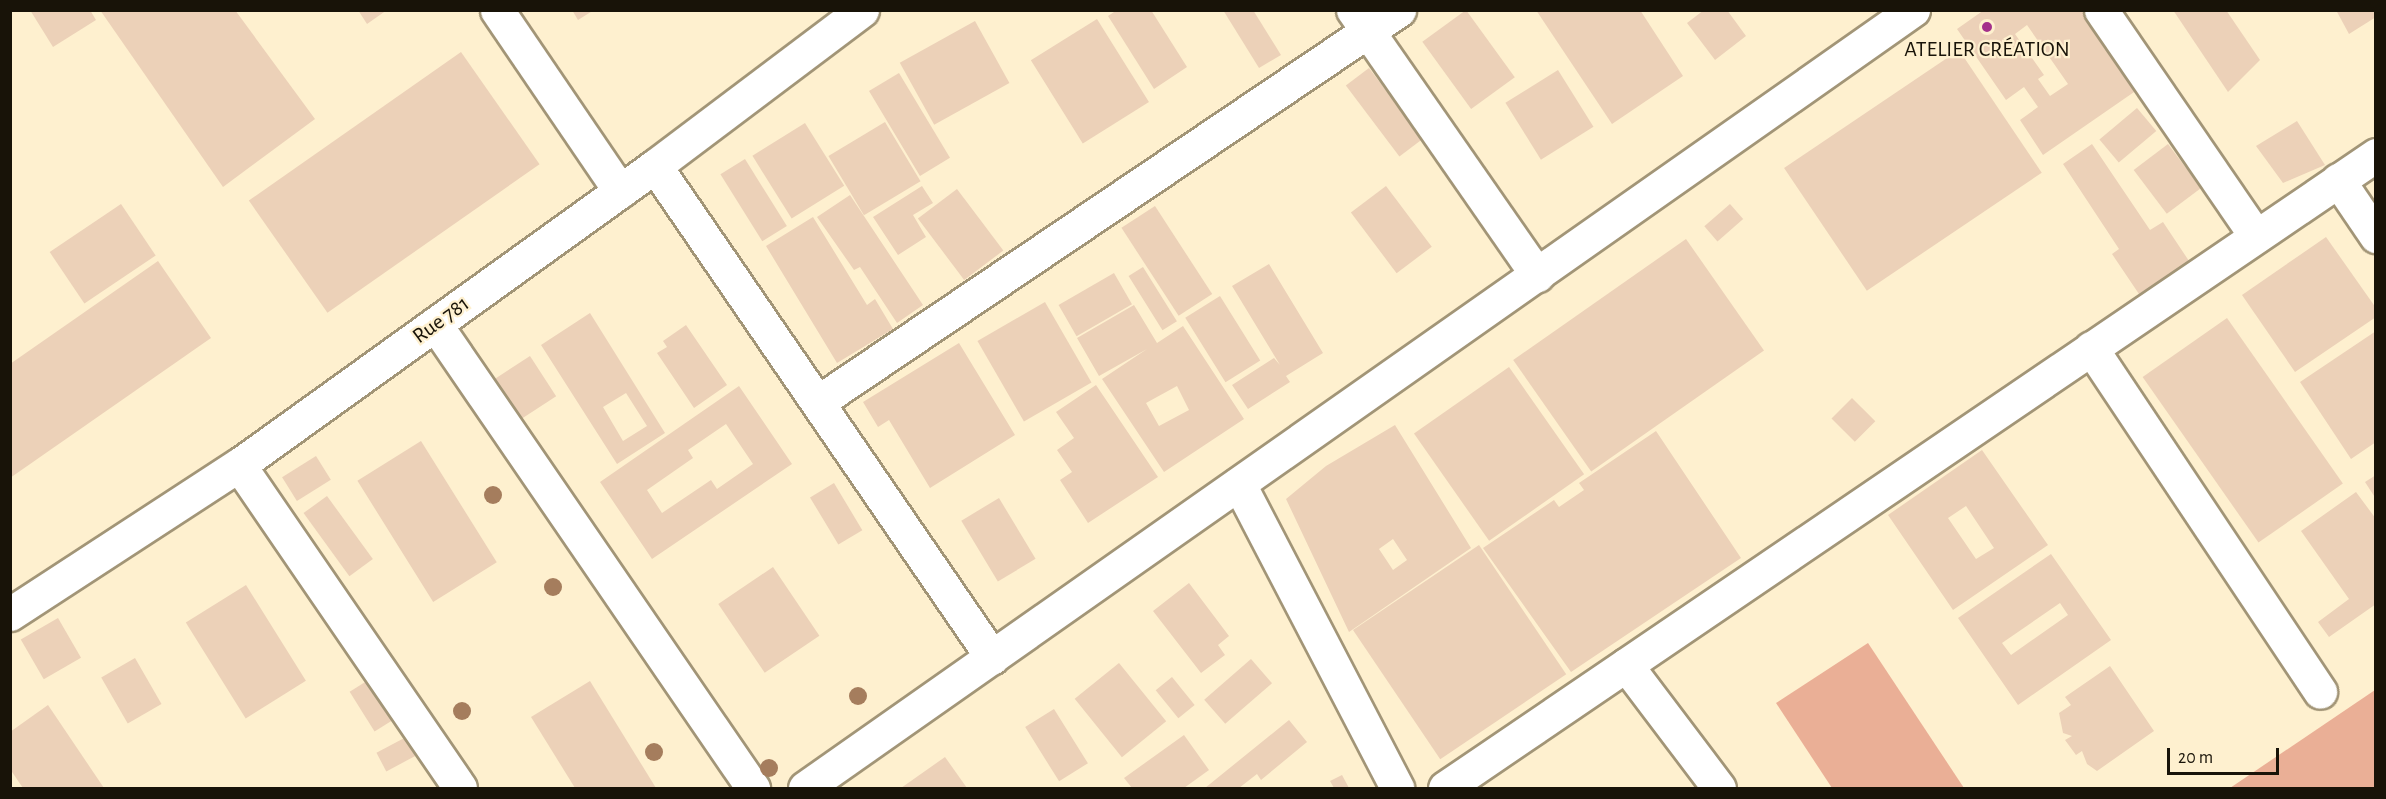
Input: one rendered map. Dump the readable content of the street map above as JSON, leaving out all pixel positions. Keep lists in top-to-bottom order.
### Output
{
  "streets": {
    "street": ["Rue 781"]
  },
  "places": ["ATELIER CRÉATION"],
  "scale_bar": "20 m"
}
